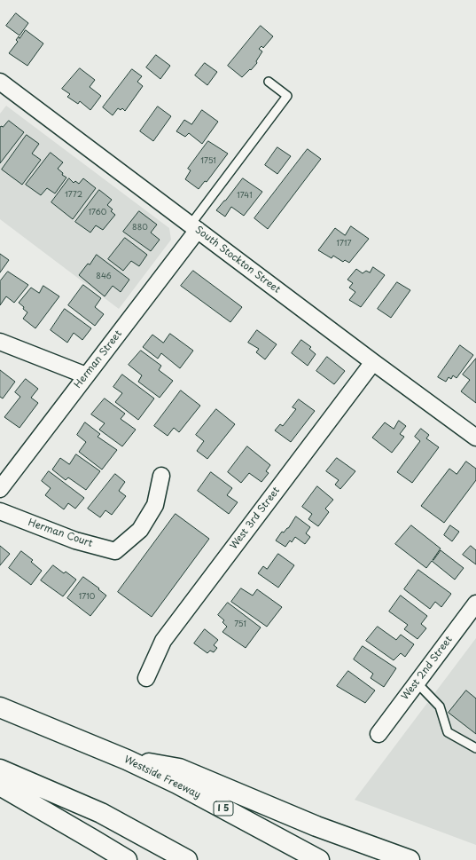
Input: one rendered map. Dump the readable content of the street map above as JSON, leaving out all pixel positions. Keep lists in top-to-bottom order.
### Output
{
  "streets": {
    "highway": ["Westside Freeway", "I 5"],
    "street": [
      "South Stockton Street",
      "Herman Street",
      "West 3rd Street",
      "Herman Court",
      "West 2nd Street"
    ]
  },
  "crossings": [
    ["South Stockton Street", "Herman Street"],
    ["South Stockton Street", "West 3rd Street"]
  ],
  "house_numbers": [
    "1751",
    "1772",
    "1741",
    "1760",
    "880",
    "1717",
    "846",
    "1710",
    "751"
  ]
}
